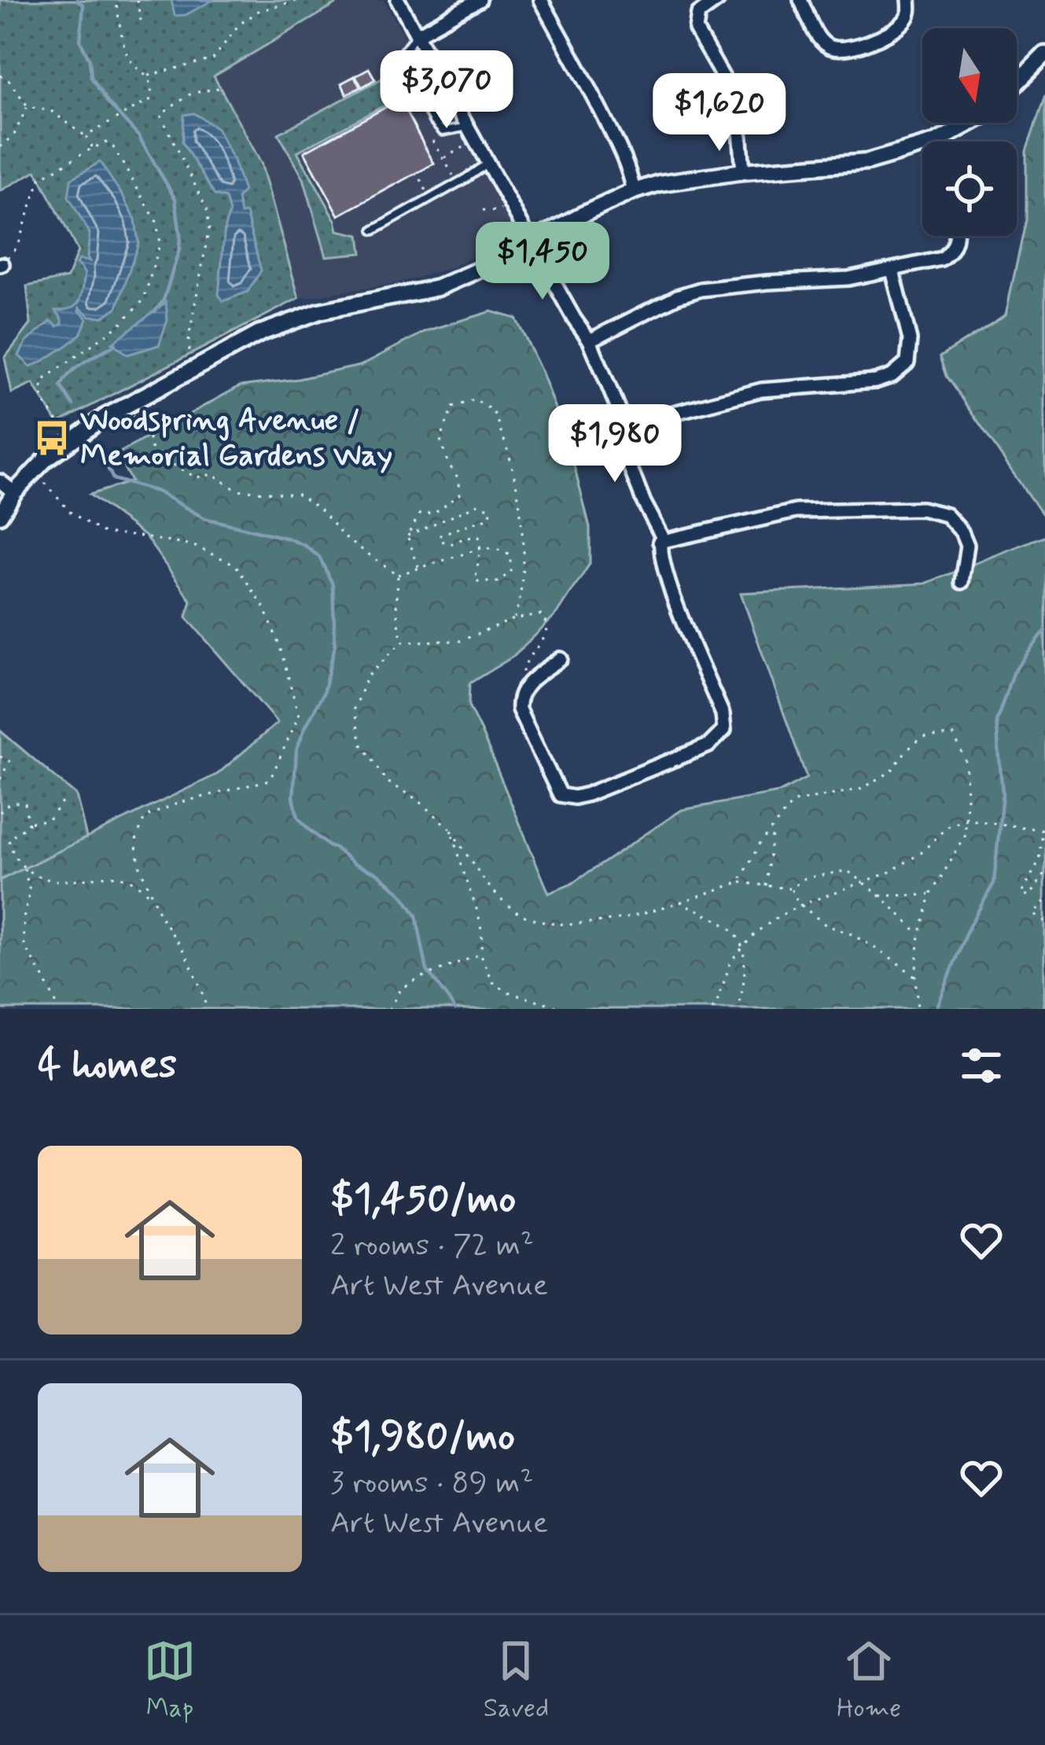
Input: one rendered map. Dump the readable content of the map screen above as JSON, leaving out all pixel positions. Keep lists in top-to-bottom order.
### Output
{
  "places": {
    "bus stop": ["Woodspring Avenue / Memorial Gardens Way"]
  },
  "north": "bottom",
  "page": {
    "price": [
      "$3,070",
      "$1,620",
      "$1,450",
      "$1,980"
    ],
    "heading": "4 homes",
    "list": [
      {
        "name": "$1,450/mo",
        "note": "2 rooms · 72 m² · Art West Avenue"
      },
      {
        "name": "$1,980/mo",
        "note": "3 rooms · 89 m² · Art West Avenue"
      }
    ],
    "tabs": ["Map", "Saved", "Home"]
  }
}
